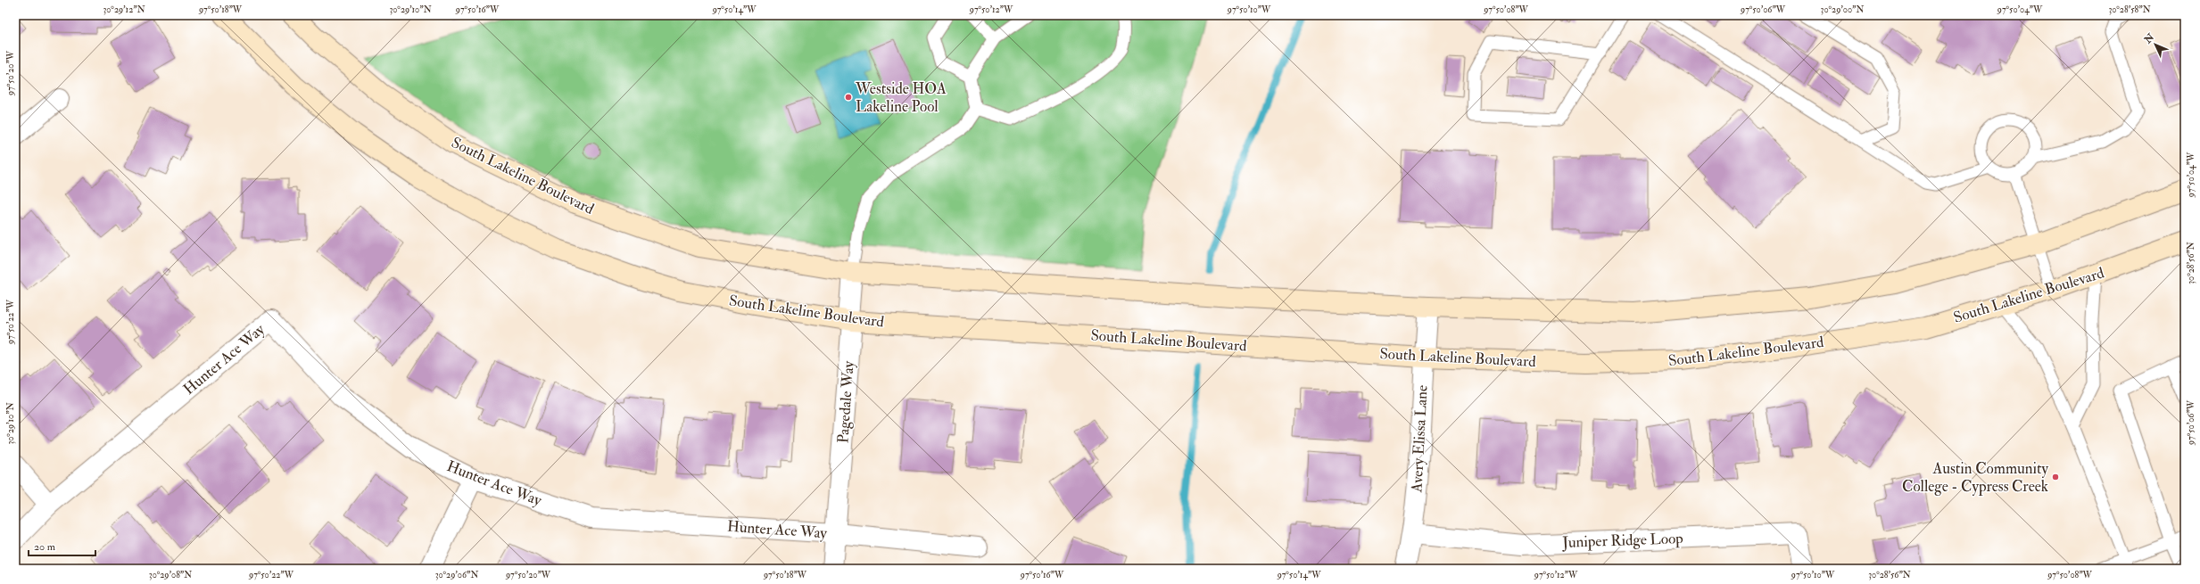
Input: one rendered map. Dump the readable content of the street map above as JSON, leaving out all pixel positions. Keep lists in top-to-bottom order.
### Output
{
  "streets": {
    "main road": ["South Lakeline Boulevard"],
    "street": [
      "Hunter Ace Way",
      "Pagedale Way",
      "Avery Elissa Lane",
      "Juniper Ridge Loop"
    ]
  },
  "crossings": [
    ["South Lakeline Boulevard", "Pagedale Way"],
    ["South Lakeline Boulevard", "Avery Elissa Lane"],
    ["Hunter Ace Way", "Pagedale Way"],
    ["Avery Elissa Lane", "Juniper Ridge Loop"]
  ],
  "places": ["Westside HOA Lakeline Pool", "Austin Community College - Cypress Creek"],
  "scale_bar": "20 m",
  "north": "top left",
  "coordinates": [
    "30°29'12\"N",
    "97°50'18\"W",
    "30°29'10\"N",
    "97°50'16\"W",
    "97°50'14\"W",
    "97°50'12\"W",
    "97°50'10\"W",
    "97°50'08\"W",
    "97°50'06\"W",
    "30°29'00\"N",
    "97°50'04\"W",
    "30°28'58\"N",
    "97°50'20\"W",
    "30°28'56\"N",
    "97°50'22\"W",
    "30°29'08\"N",
    "30°29'06\"N"
  ]
}
